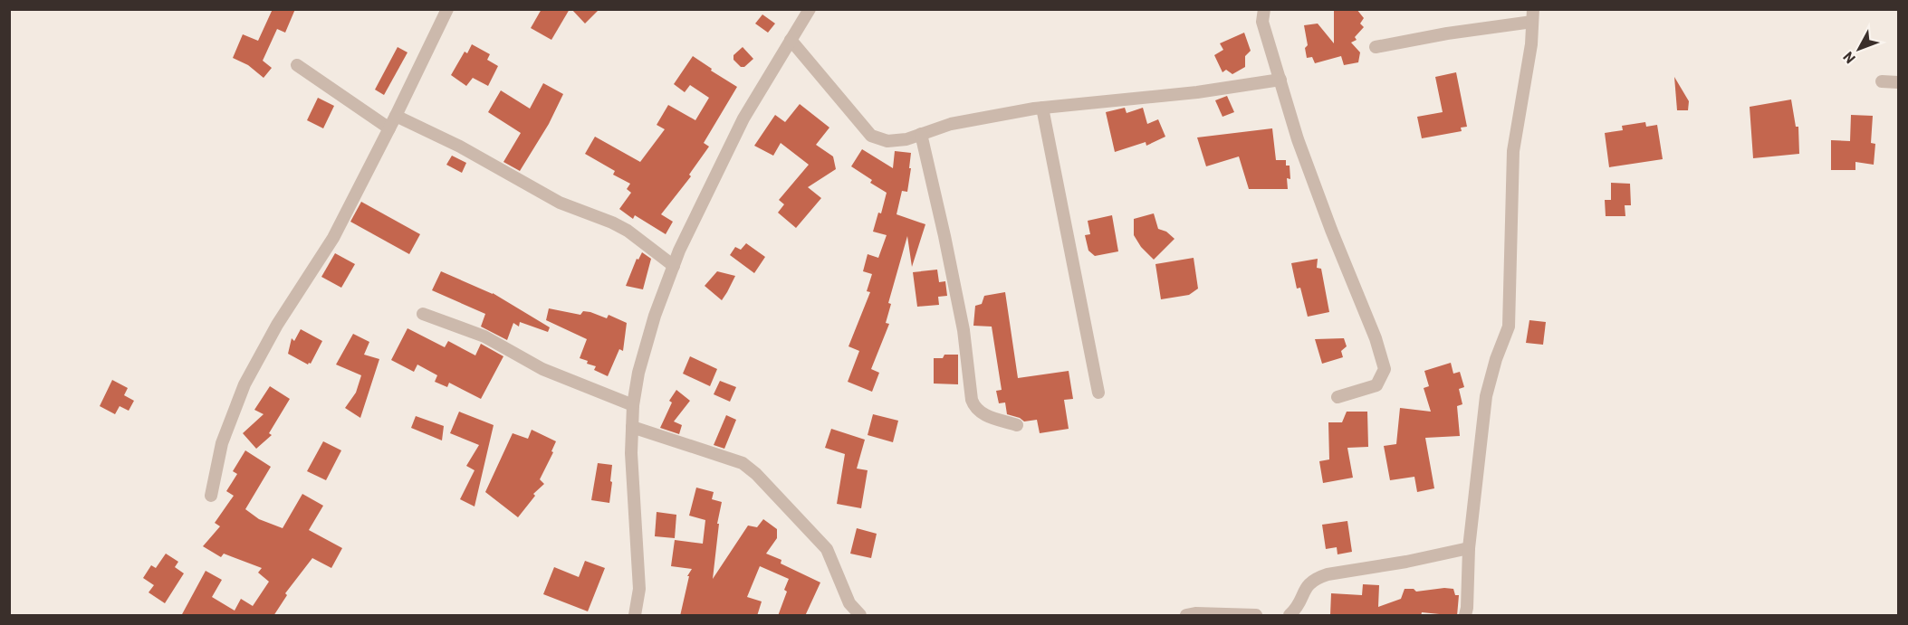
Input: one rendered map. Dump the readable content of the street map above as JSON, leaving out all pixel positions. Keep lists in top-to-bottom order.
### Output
{
  "north": "bottom left"
}
